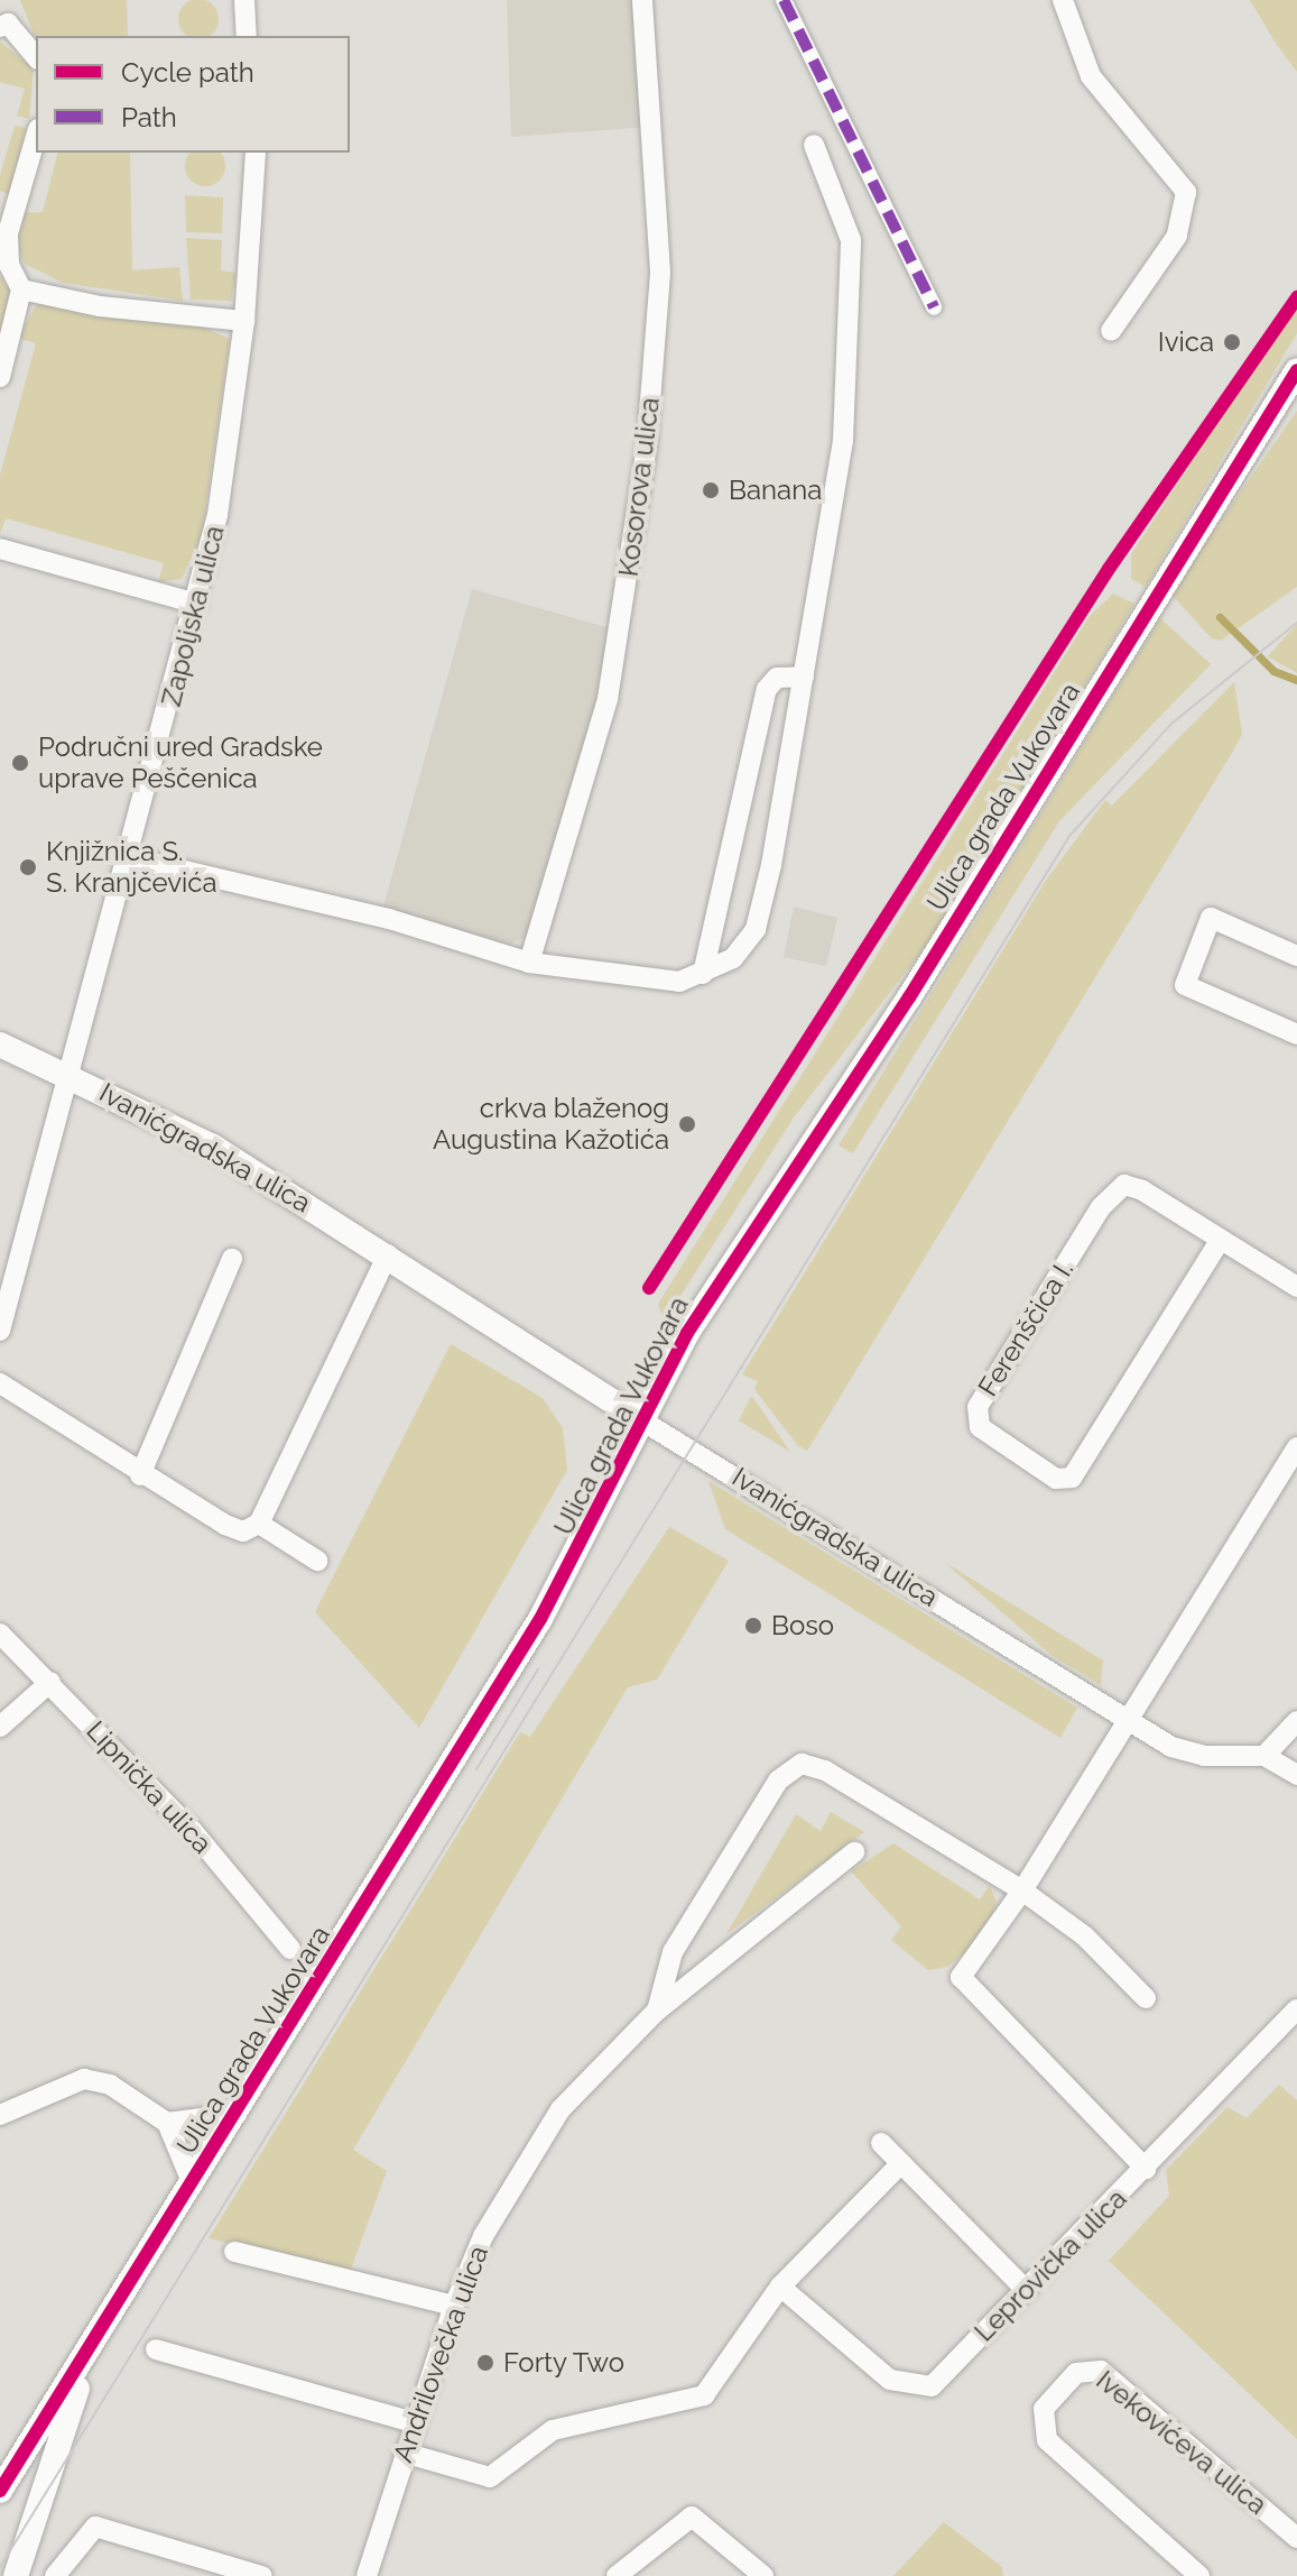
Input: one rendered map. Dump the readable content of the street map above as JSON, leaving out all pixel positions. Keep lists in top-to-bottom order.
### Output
{
  "streets": {
    "street": [
      "Kosorova ulica",
      "Zapoljska ulica",
      "Ulica grada Vukovara",
      "Ivanićgradska ulica",
      "Ferenščica I.",
      "Lipnička ulica",
      "Leprovička ulica",
      "Andrilovečka ulica",
      "Ivekovićeva ulica"
    ]
  },
  "crossings": [
    ["Zapoljska ulica", "Ivanićgradska ulica"],
    ["Ulica grada Vukovara", "Ivanićgradska ulica"]
  ],
  "places": [
    "Ivica",
    "Banana",
    "Područni ured Gradske uprave Peščenica",
    "Knjižnica S. S. Kranjčevića",
    "crkva blaženog Augustina Kažotića",
    "Boso",
    "Forty Two"
  ],
  "legend": ["Cycle path", "Path"]
}
